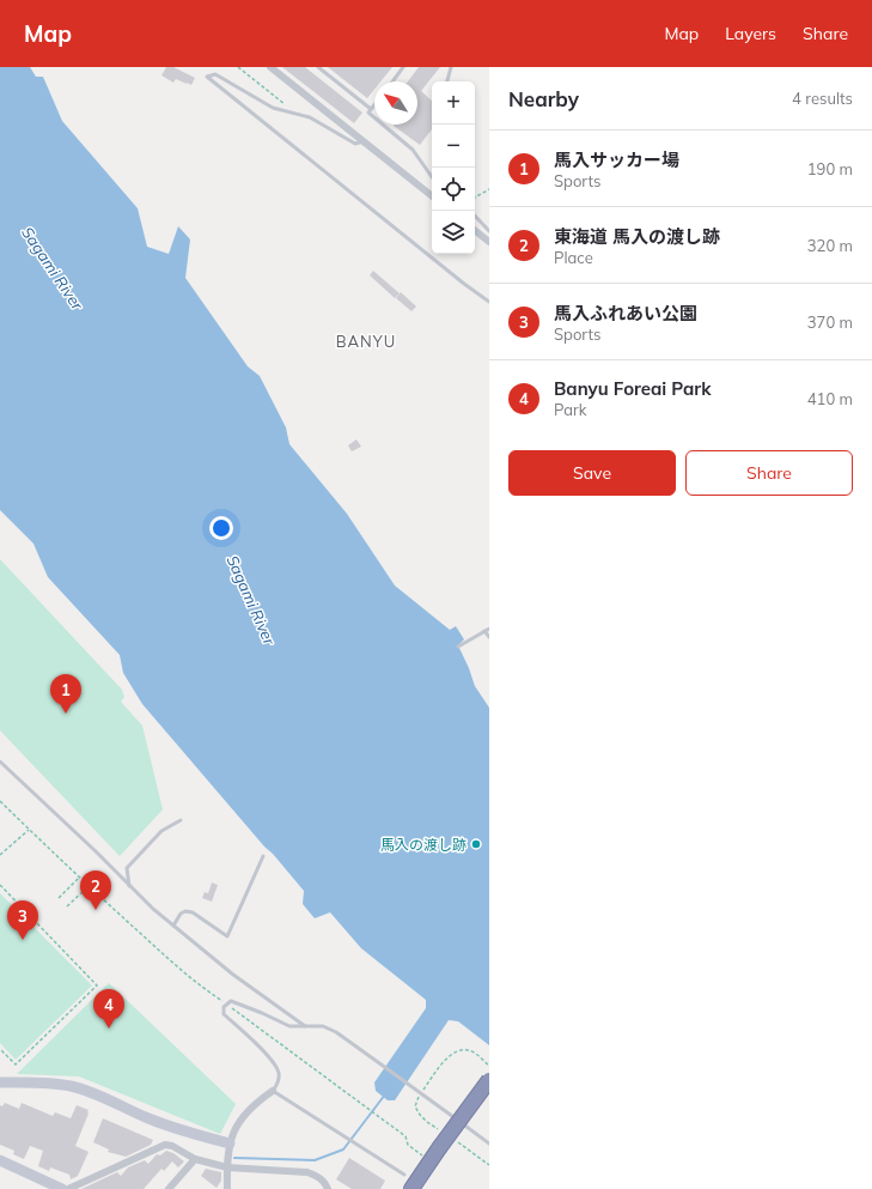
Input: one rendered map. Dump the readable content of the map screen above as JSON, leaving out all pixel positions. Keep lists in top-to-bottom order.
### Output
{
  "districts": ["BANYU"],
  "water": ["Sagami River"],
  "places": ["馬入の渡し跡"],
  "north": "top left",
  "page": {
    "header": "Map",
    "nav": ["Map", "Layers", "Share"],
    "heading": ["Nearby", "4 results"],
    "map_buttons": ["+", "−"],
    "list": [
      {
        "mark": "1",
        "name": "馬入サッカー場",
        "note": "Sports",
        "value": "190 m"
      },
      {
        "mark": "2",
        "name": "東海道 馬入の渡し跡",
        "note": "Place",
        "value": "320 m"
      },
      {
        "mark": "3",
        "name": "馬入ふれあい公園",
        "note": "Sports",
        "value": "370 m"
      },
      {
        "mark": "4",
        "name": "Banyu Foreai Park",
        "note": "Park",
        "value": "410 m"
      }
    ],
    "buttons": ["Save", "Share"],
    "pins": [
      "1",
      "2",
      "3",
      "4"
    ]
  }
}
